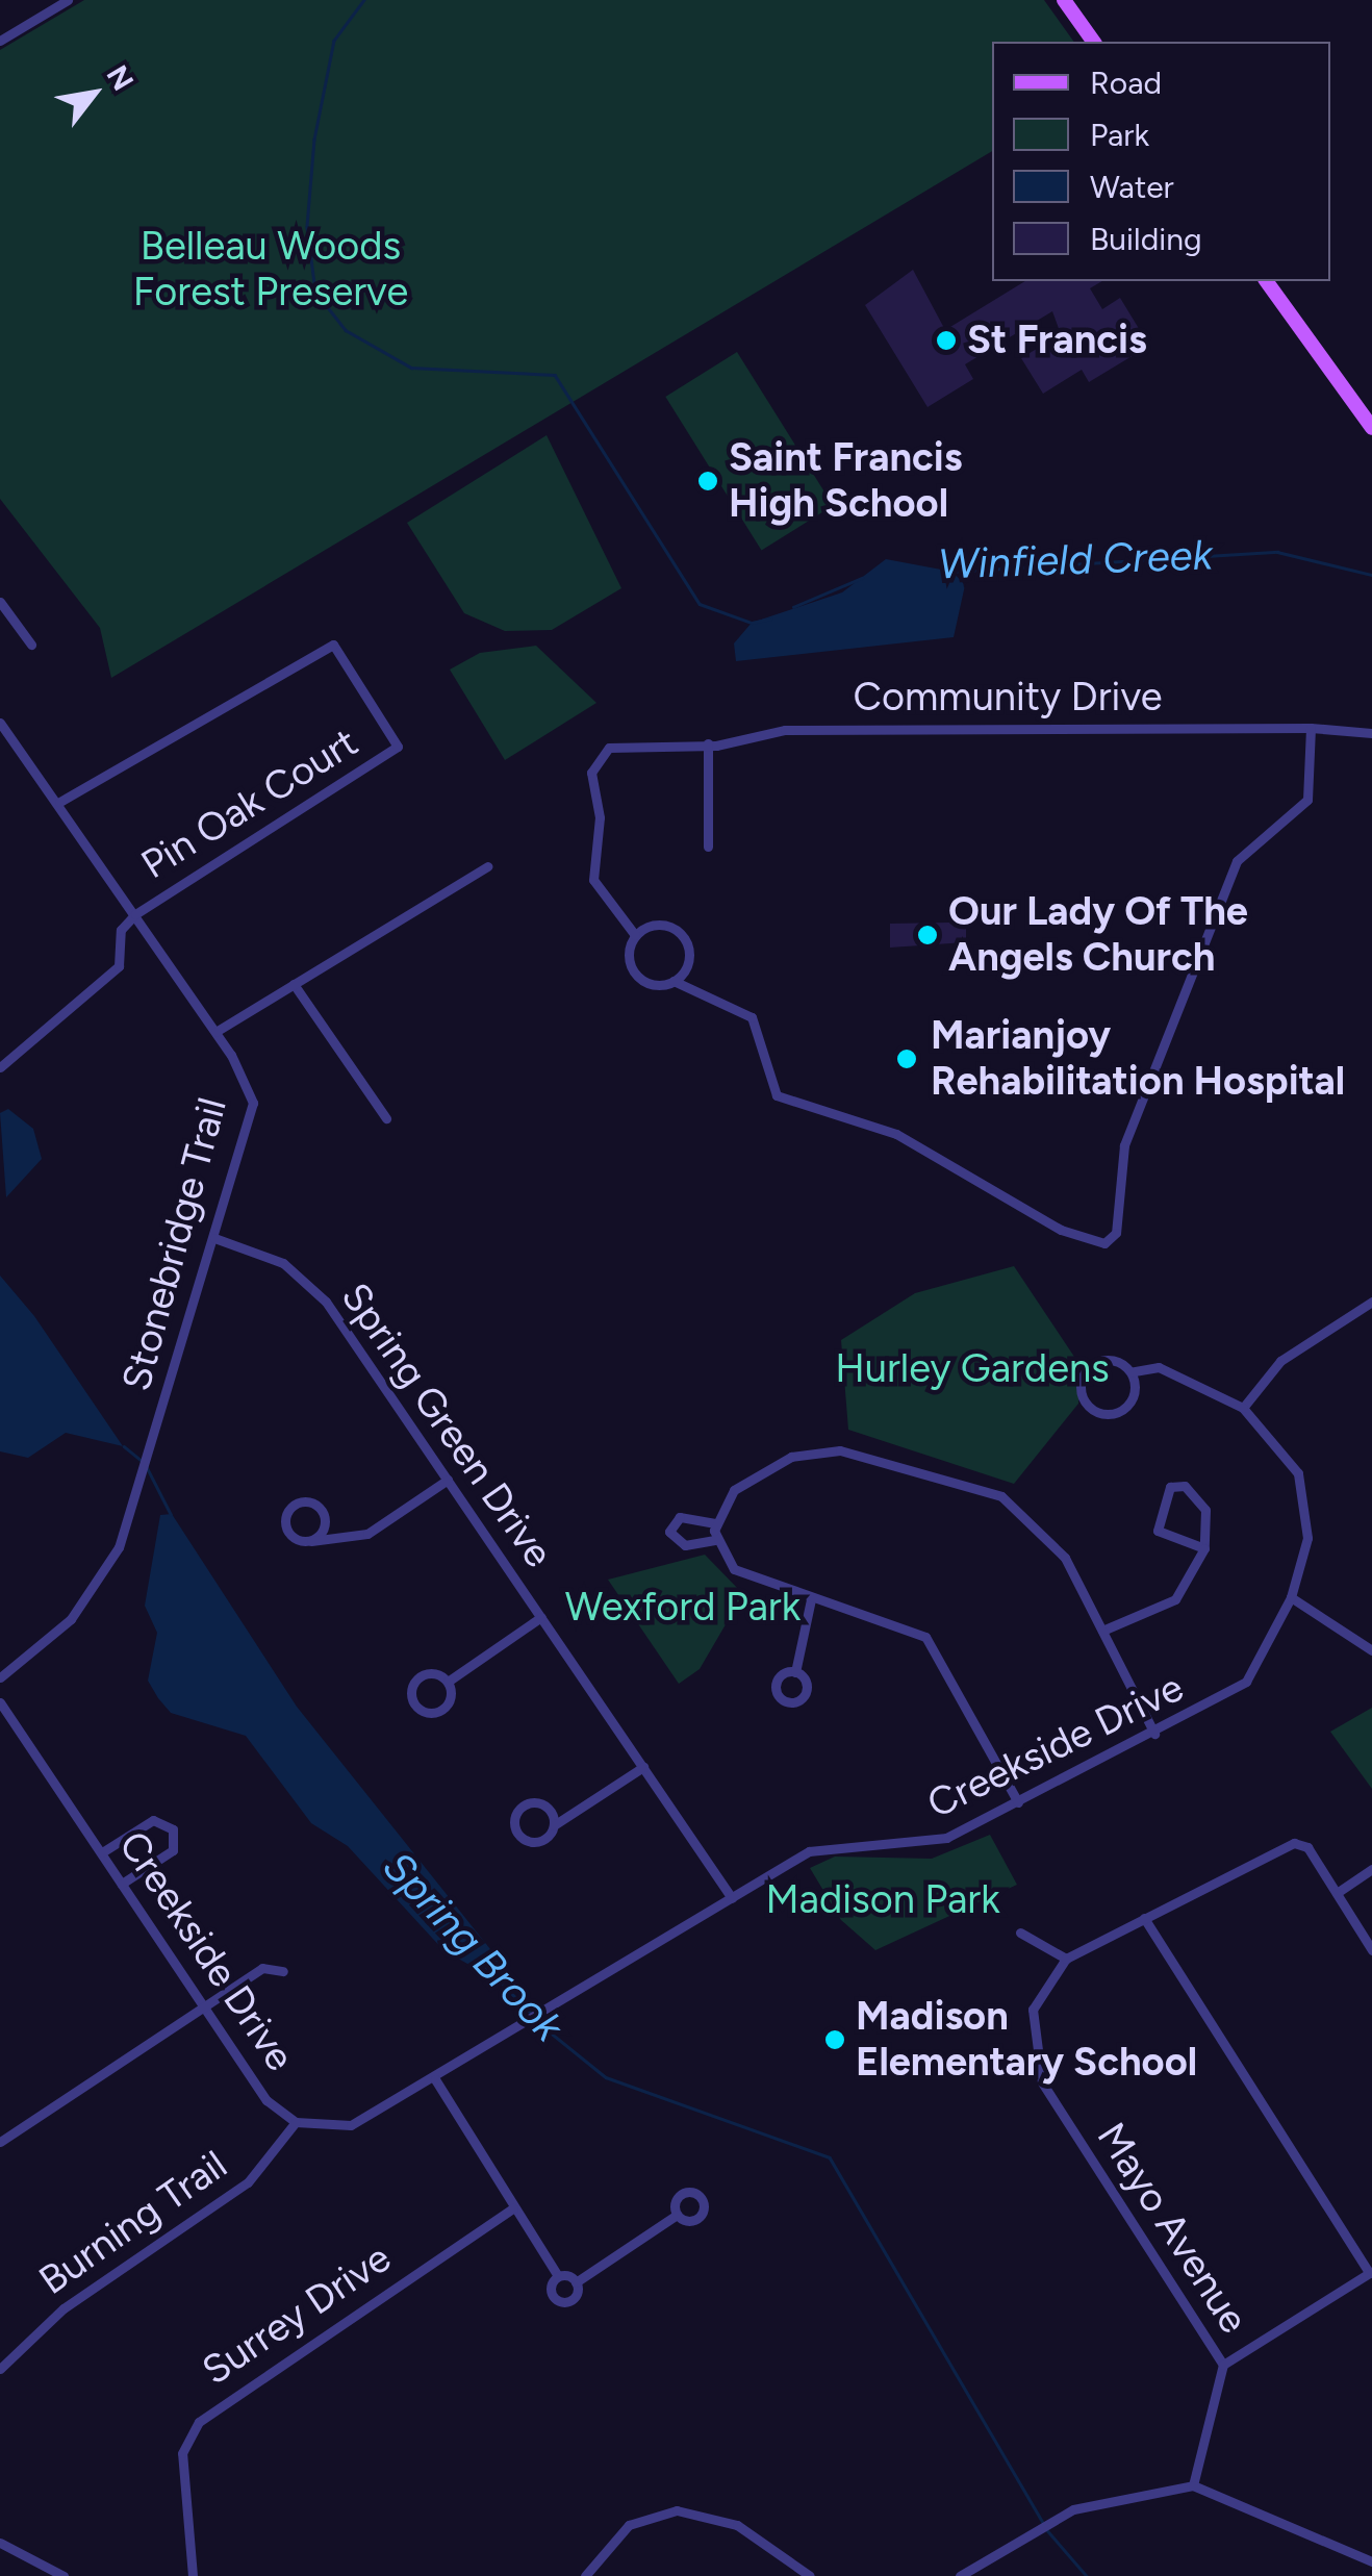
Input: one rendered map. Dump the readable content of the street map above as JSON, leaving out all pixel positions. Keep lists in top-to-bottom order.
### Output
{
  "streets": {
    "street": [
      "Community Drive",
      "Pin Oak Court",
      "Stonebridge Trail",
      "Spring Green Drive",
      "Creekside Drive",
      "Burning Trail",
      "Mayo Avenue",
      "Surrey Drive"
    ]
  },
  "crossings": [
    ["Pin Oak Court", "Stonebridge Trail"],
    ["Stonebridge Trail", "Spring Green Drive"],
    ["Spring Green Drive", "Creekside Drive"],
    ["Creekside Drive", "Burning Trail"]
  ],
  "water": ["Winfield Creek", "Spring Brook"],
  "parks": [
    "Belleau Woods Forest Preserve",
    "Hurley Gardens",
    "Wexford Park",
    "Madison Park"
  ],
  "places": [
    "St Francis",
    "Saint Francis High School",
    "Our Lady Of The Angels Church",
    "Marianjoy Rehabilitation Hospital",
    "Madison Elementary School"
  ],
  "legend": [
    "Road",
    "Park",
    "Water",
    "Building"
  ],
  "north": "top right"
}
